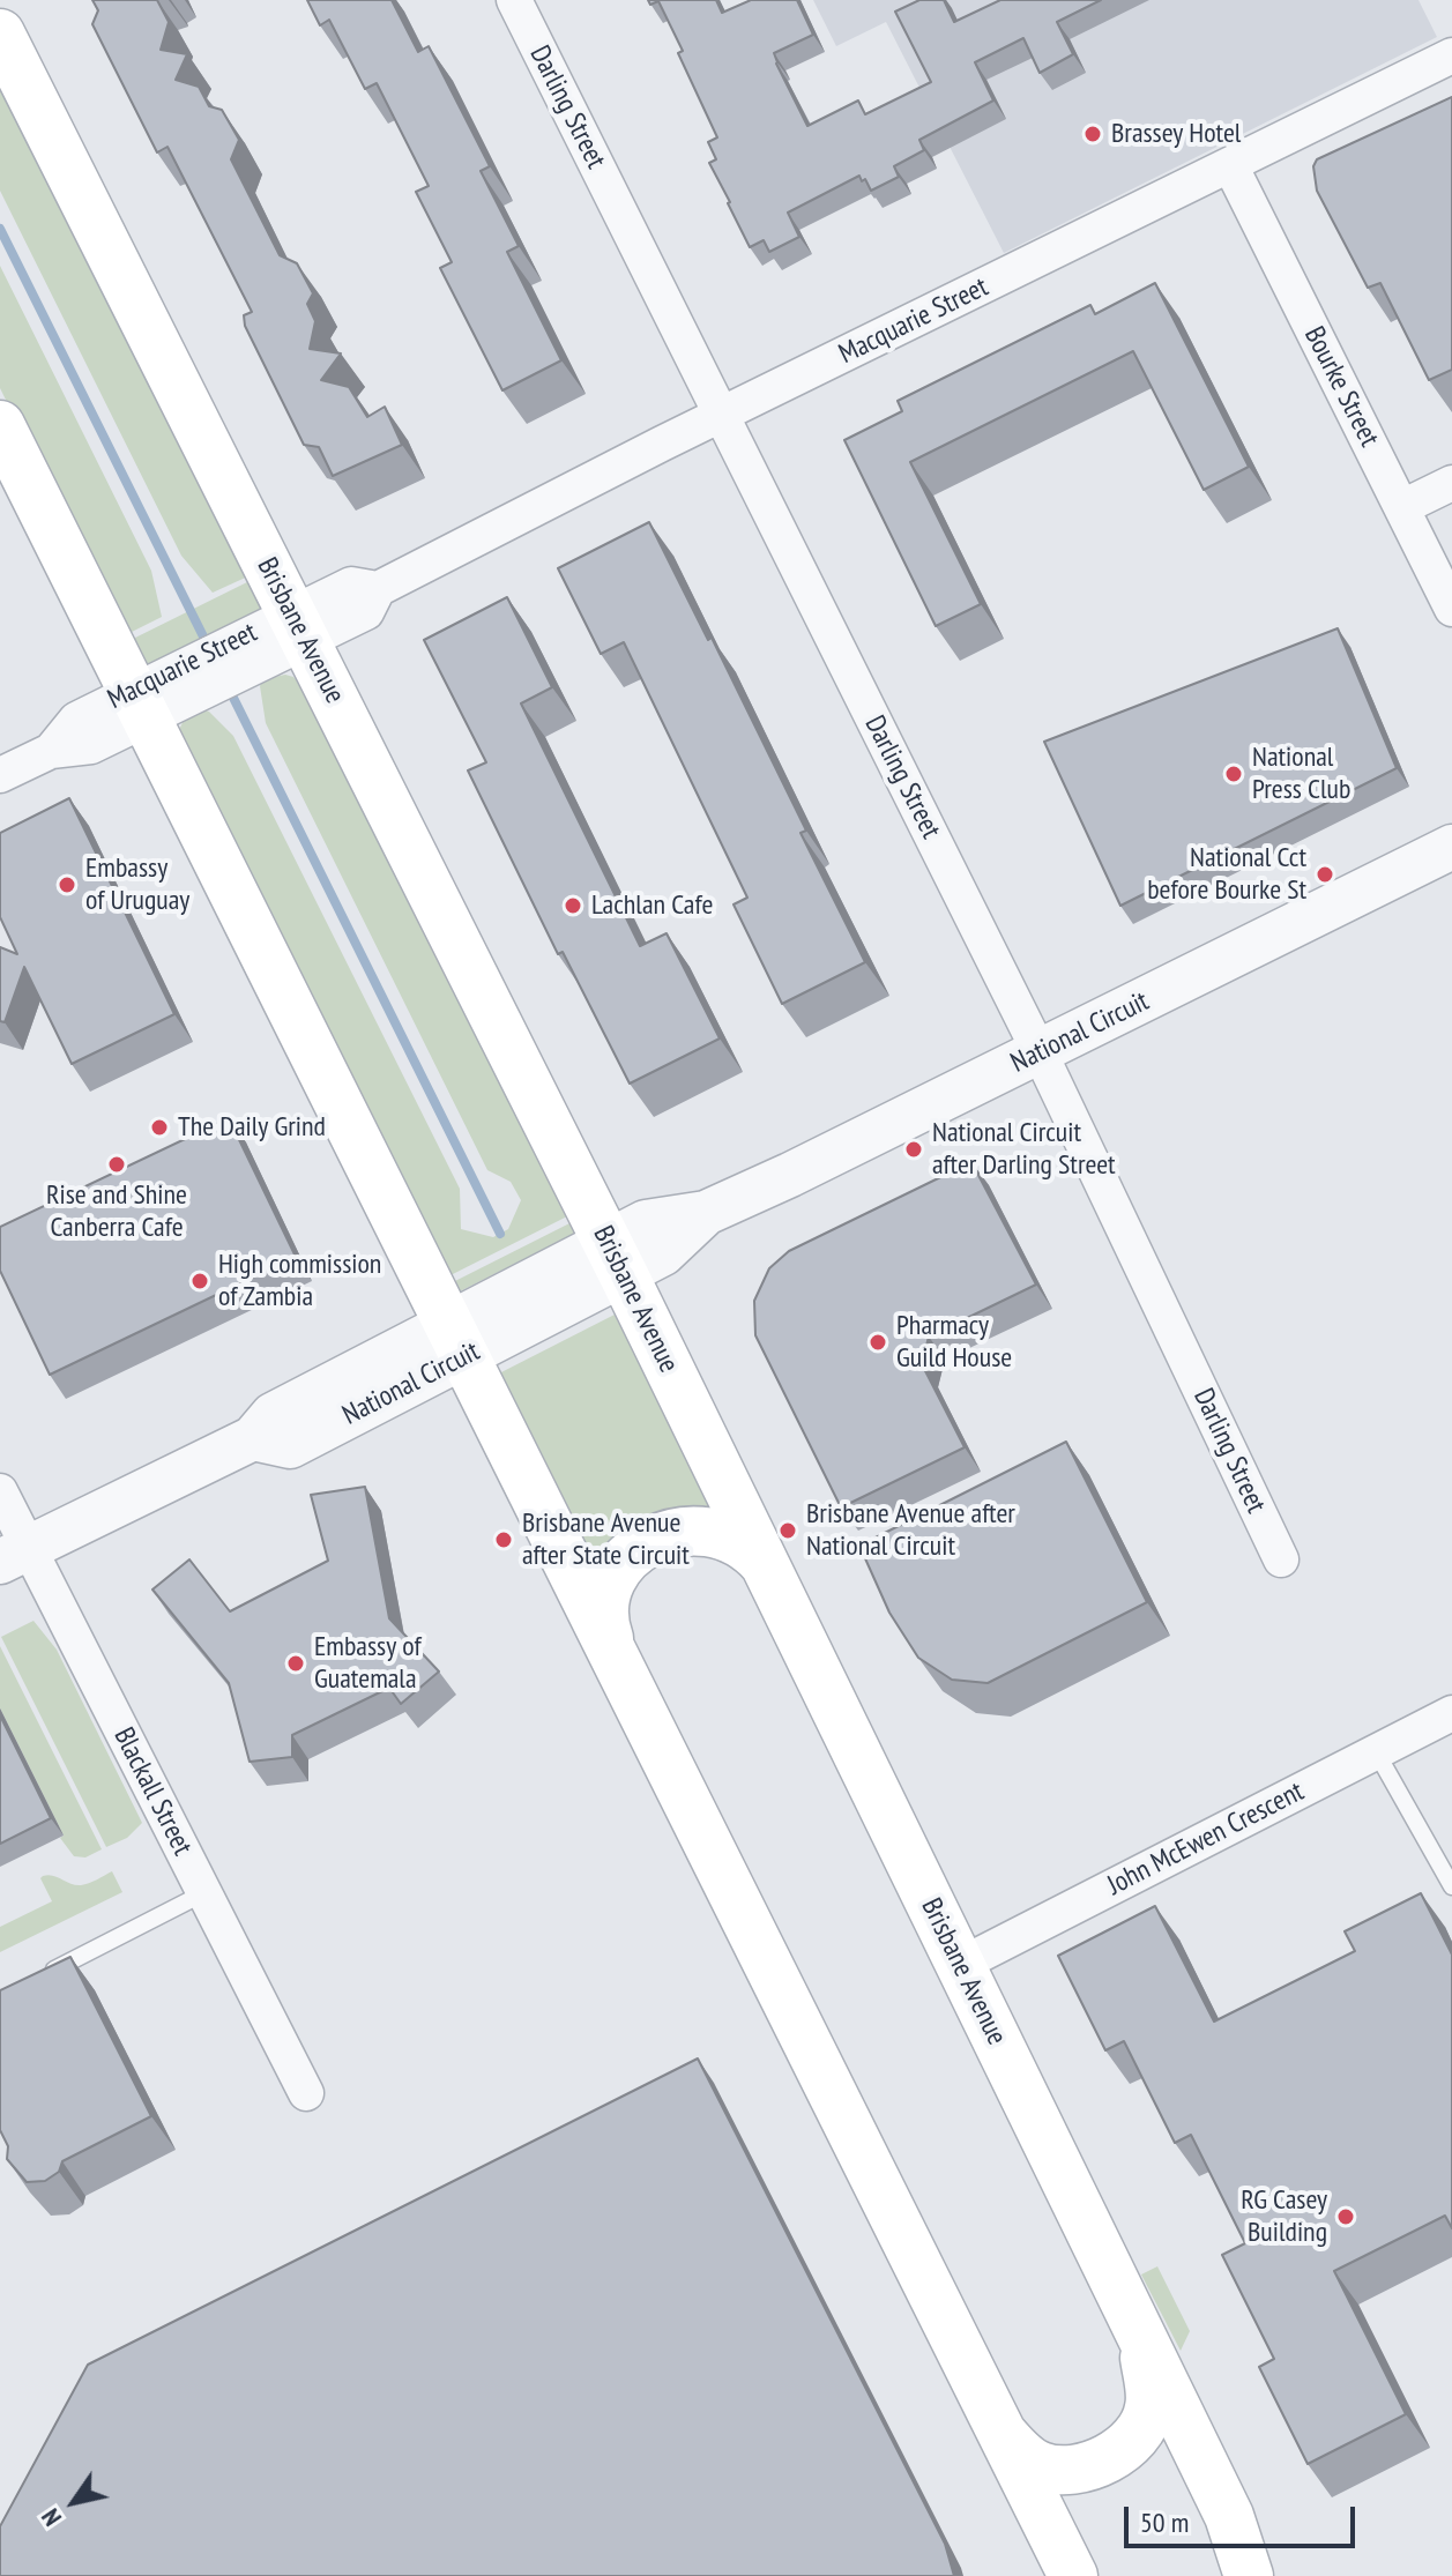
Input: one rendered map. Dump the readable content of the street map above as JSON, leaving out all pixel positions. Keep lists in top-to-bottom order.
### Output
{
  "streets": {
    "main road": ["Brisbane Avenue"],
    "street": [
      "Darling Street",
      "Macquarie Street",
      "Bourke Street",
      "National Circuit",
      "Blackall Street",
      "John McEwen Crescent"
    ]
  },
  "crossings": [
    ["Darling Street", "Macquarie Street"],
    ["Darling Street", "National Circuit"],
    ["Macquarie Street", "Bourke Street"],
    ["Macquarie Street", "Brisbane Avenue"],
    ["Brisbane Avenue", "National Circuit"],
    ["Brisbane Avenue", "John McEwen Crescent"],
    ["National Circuit", "Blackall Street"]
  ],
  "places": [
    "Brassey Hotel",
    "National Press Club",
    "National Cct before Bourke St",
    "Embassy of Uruguay",
    "Lachlan Cafe",
    "The Daily Grind",
    "National Circuit after Darling Street",
    "Rise and Shine Canberra Cafe",
    "High commission of Zambia",
    "Pharmacy Guild House",
    "Brisbane Avenue after National Circuit",
    "Brisbane Avenue after State Circuit",
    "Embassy of Guatemala",
    "RG Casey Building"
  ],
  "scale_bar": "50 m",
  "north": "bottom left"
}
